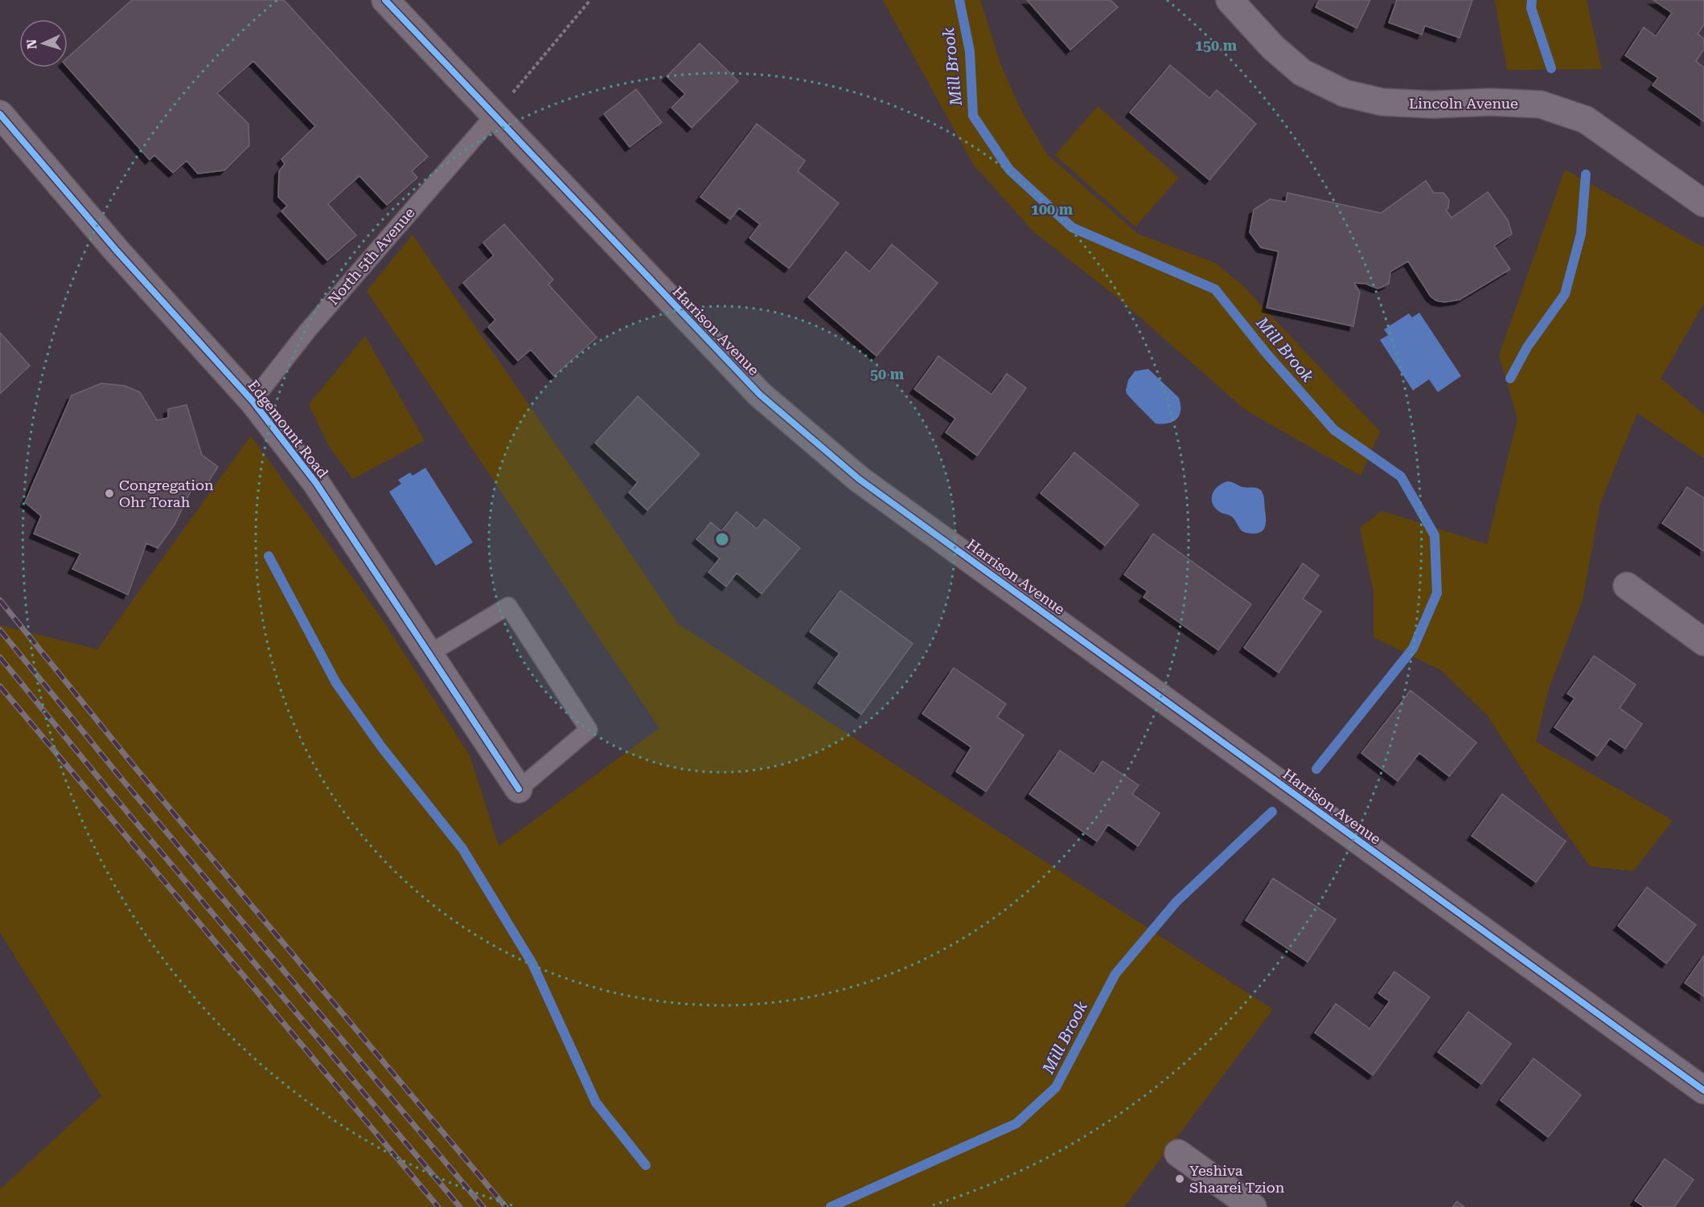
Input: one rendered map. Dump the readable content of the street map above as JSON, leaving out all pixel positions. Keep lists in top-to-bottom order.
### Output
{
  "streets": {
    "street": ["Lincoln Avenue", "Harrison Avenue", "Edgemount Road"],
    "lane": ["North 5th Avenue"]
  },
  "crossings": [
    ["North 5th Avenue", "Harrison Avenue"],
    ["North 5th Avenue", "Edgemount Road"]
  ],
  "water": ["Mill Brook"],
  "places": ["Congregation Ohr Torah", "Yeshiva Shaarei Tzion"],
  "north": "left",
  "rings": ["150 m", "100 m", "50 m"]
}
